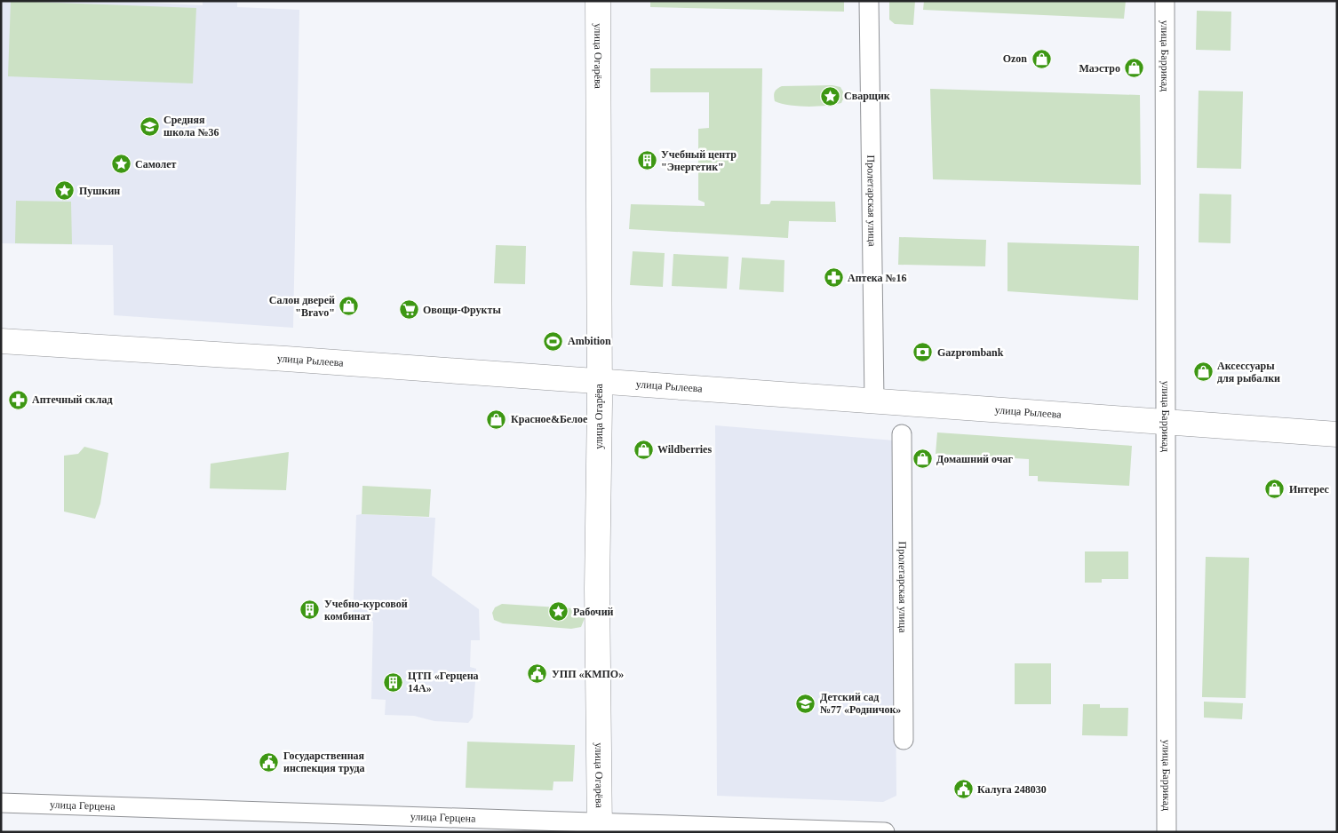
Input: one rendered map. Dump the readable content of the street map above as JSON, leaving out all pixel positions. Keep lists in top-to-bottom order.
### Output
{
  "streets": {
    "main road": ["улица Огарёва", "улица Рылеева"],
    "street": ["улица Баррикад", "Пролетарская улица", "улица Герцена"]
  },
  "crossings": [
    ["улица Огарёва", "улица Рылеева"],
    ["улица Огарёва", "улица Герцена"],
    ["улица Баррикад", "улица Рылеева"],
    ["Пролетарская улица", "улица Рылеева"]
  ],
  "places": {
    "shop": [
      "Ozon",
      "Маэстро",
      "Салон дверей \"Bravo\"",
      "Аксессуары для рыбалки",
      "Красное&Белое",
      "Wildberries",
      "Домашний очаг",
      "Интерес"
    ],
    "place": [
      "Сварщик",
      "Самолет",
      "Пушкин",
      "Рабочий"
    ],
    "school or university": ["Средняя школа №36", "Детский сад №77 «Родничок»"],
    "building": ["Учебный центр \"Энергетик\"", "Учебно-курсовой комбинат", "ЦТП «Герцена 14А»"],
    "pharmacy": ["Аптека №16", "Аптечный склад"],
    "supermarket": ["Овощи-Фрукты"],
    "sports": ["Ambition"],
    "bank": ["Gazprombank"],
    "public building": ["УПП «КМПО»", "Государственная инспекция труда", "Калуга 248030"]
  }
}
